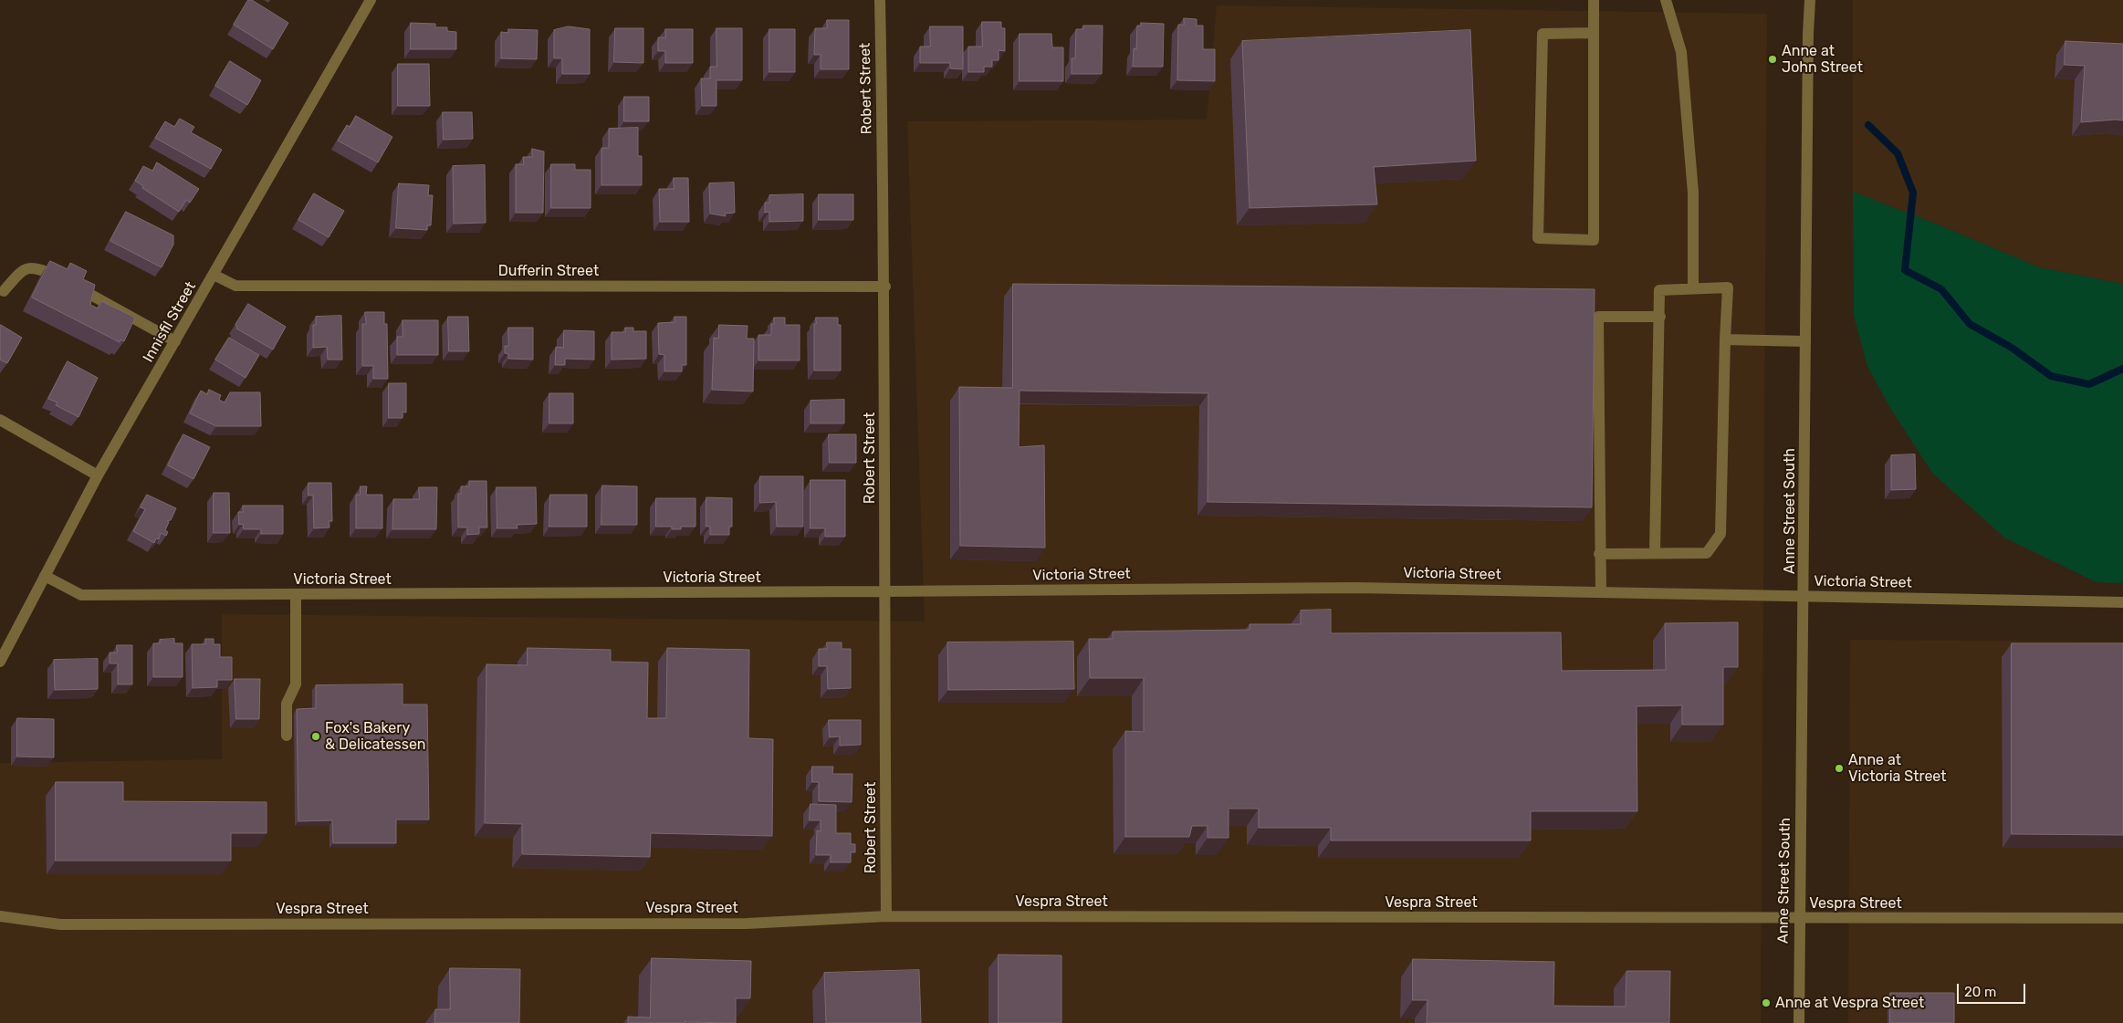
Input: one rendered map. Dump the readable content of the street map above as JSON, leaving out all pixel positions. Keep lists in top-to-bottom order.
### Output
{
  "streets": {
    "street": [
      "Robert Street",
      "Dufferin Street",
      "Innisfil Street",
      "Anne Street South",
      "Victoria Street",
      "Vespra Street"
    ]
  },
  "crossings": [
    ["Robert Street", "Dufferin Street"],
    ["Robert Street", "Victoria Street"],
    ["Robert Street", "Vespra Street"],
    ["Dufferin Street", "Innisfil Street"],
    ["Innisfil Street", "Victoria Street"],
    ["Anne Street South", "Victoria Street"],
    ["Anne Street South", "Vespra Street"]
  ],
  "places": [
    "Anne at John Street",
    "Fox's Bakery & Delicatessen",
    "Anne at Victoria Street",
    "Anne at Vespra Street"
  ],
  "scale_bar": "20 m"
}
